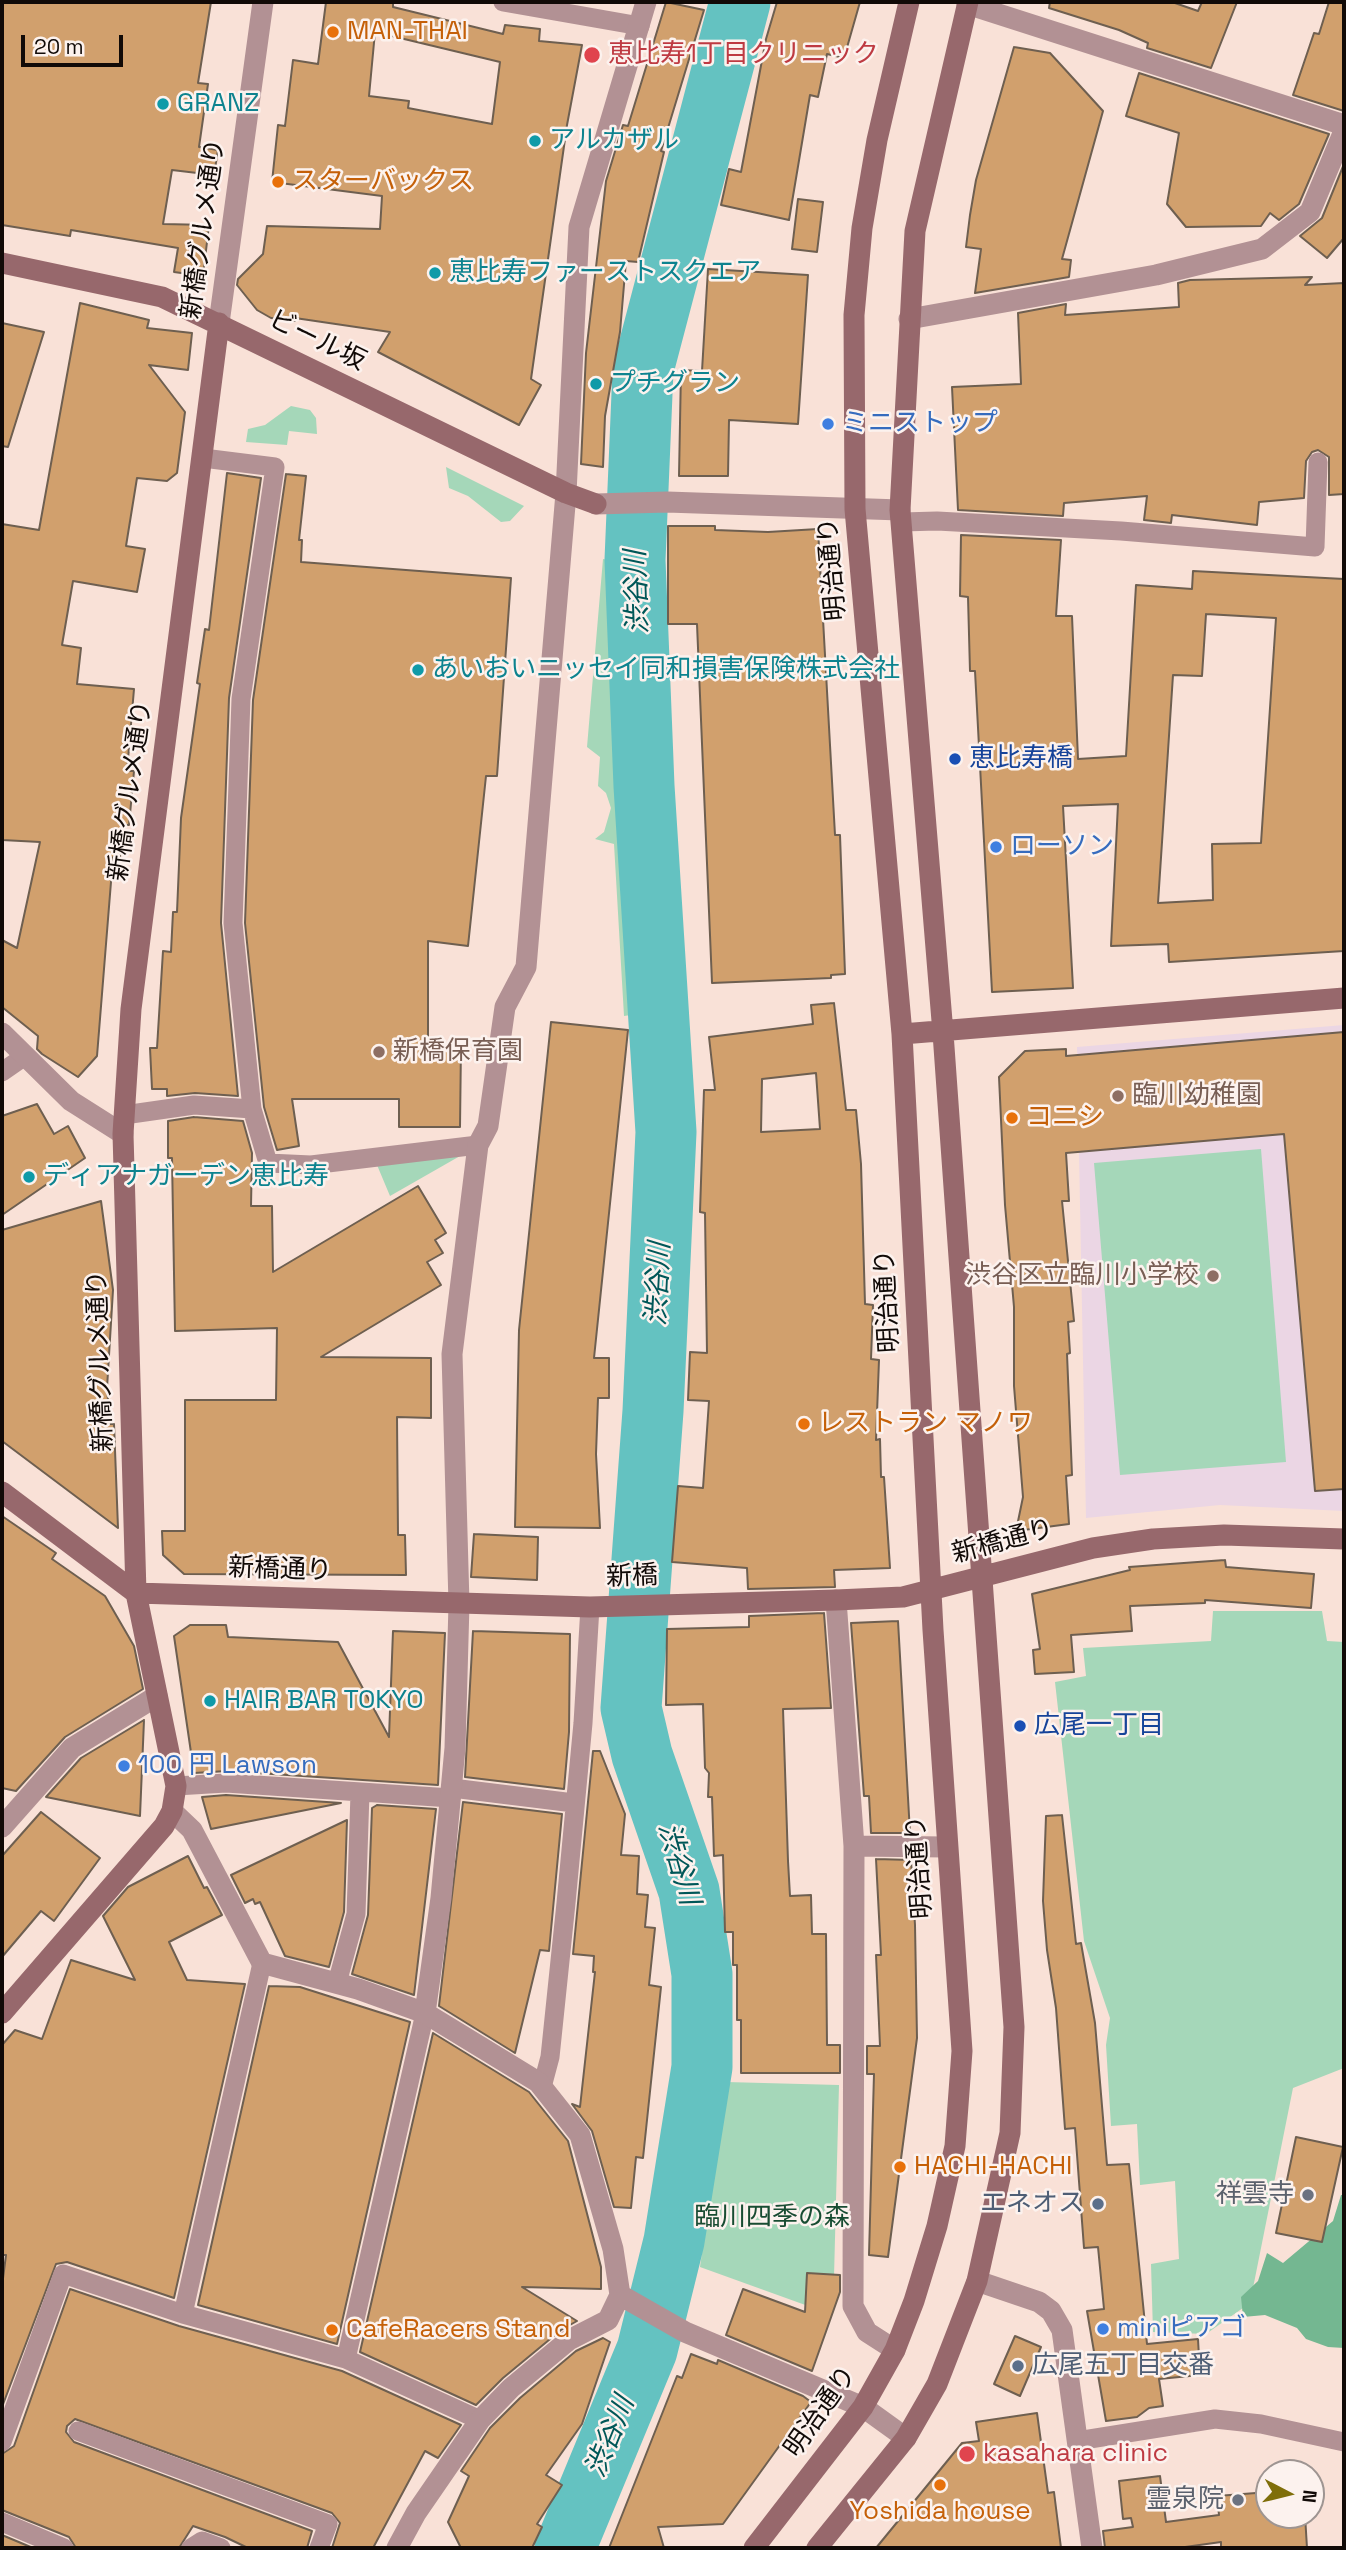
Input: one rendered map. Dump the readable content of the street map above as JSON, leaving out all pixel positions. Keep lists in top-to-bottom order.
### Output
{
  "streets": {
    "main road": [
      "新橋グルメ通り",
      "ビール坂",
      "明治通り",
      "新橋通り",
      "新橋"
    ]
  },
  "crossings": [
    ["新橋グルメ通り", "ビール坂"],
    ["新橋グルメ通り", "新橋通り"],
    ["明治通り", "新橋通り"],
    ["新橋通り", "新橋"]
  ],
  "water": ["渋谷川"],
  "parks": ["臨川四季の森"],
  "places": [
    "MAN-THAI",
    "恵比寿1丁目クリニック",
    "GRANZ",
    "アルカザル",
    "スターバックス",
    "恵比寿ファーストスクエア",
    "プチグラン",
    "ミニストップ",
    "あいおいニッセイ同和損害保険株式会社",
    "恵比寿橋",
    "ローソン",
    "新橋保育園",
    "臨川幼稚園",
    "コニシ",
    "ディアナガーデン恵比寿",
    "渋谷区立臨川小学校",
    "レストラン マノワ",
    "HAIR BAR TOKYO",
    "広尾一丁目",
    "100 円 Lawson",
    "HACHI-HACHI",
    "祥雲寺",
    "エネオス",
    "miniピアゴ",
    "CafeRacers Stand",
    "広尾五丁目交番",
    "kasahara clinic",
    "Yoshida house",
    "霊泉院"
  ],
  "scale_bar": "20 m",
  "north": "right"
}
